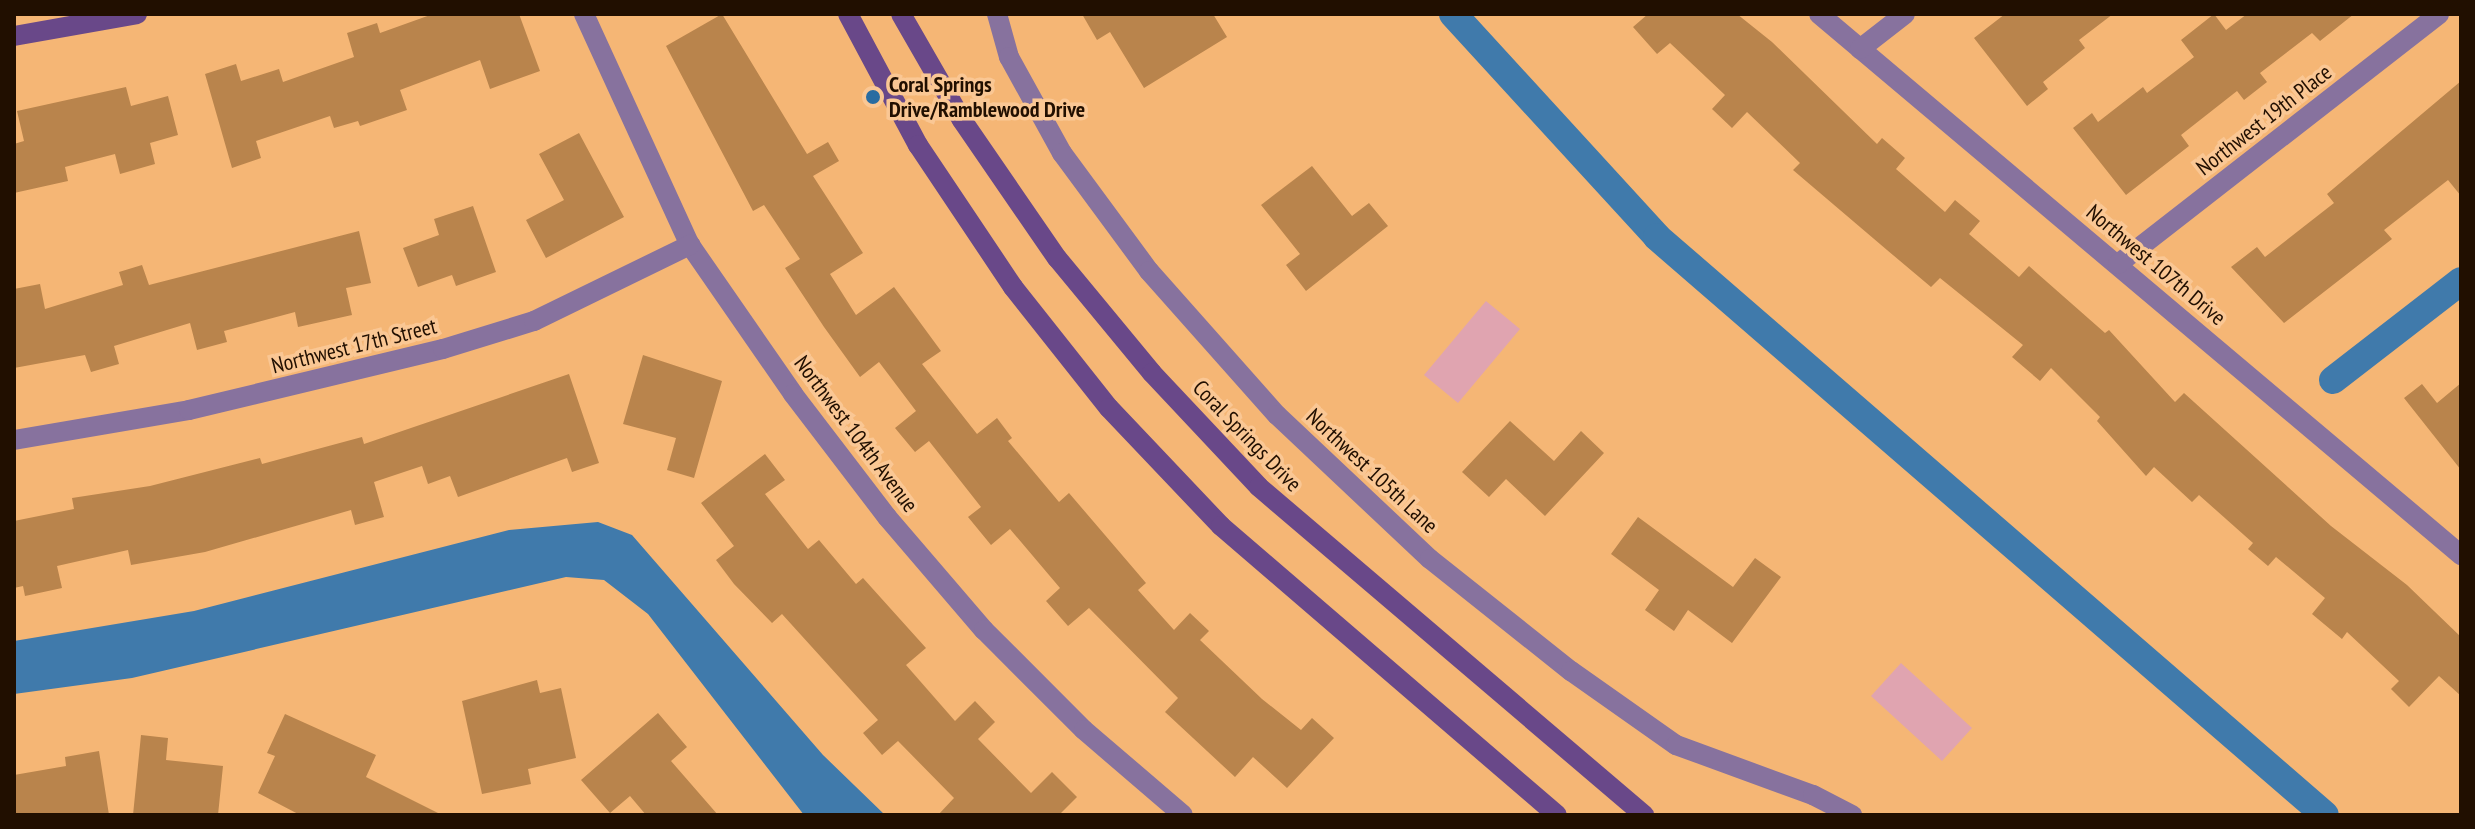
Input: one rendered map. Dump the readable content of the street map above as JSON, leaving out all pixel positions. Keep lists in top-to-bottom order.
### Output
{
  "streets": {
    "main road": ["Coral Springs Drive"],
    "street": [
      "Northwest 19th Place",
      "Northwest 107th Drive",
      "Northwest 17th Street",
      "Northwest 104th Avenue",
      "Northwest 105th Lane"
    ]
  },
  "crossings": [
    ["Northwest 19th Place", "Northwest 107th Drive"],
    ["Northwest 17th Street", "Northwest 104th Avenue"]
  ],
  "places": ["Coral Springs Drive/Ramblewood Drive"]
}
